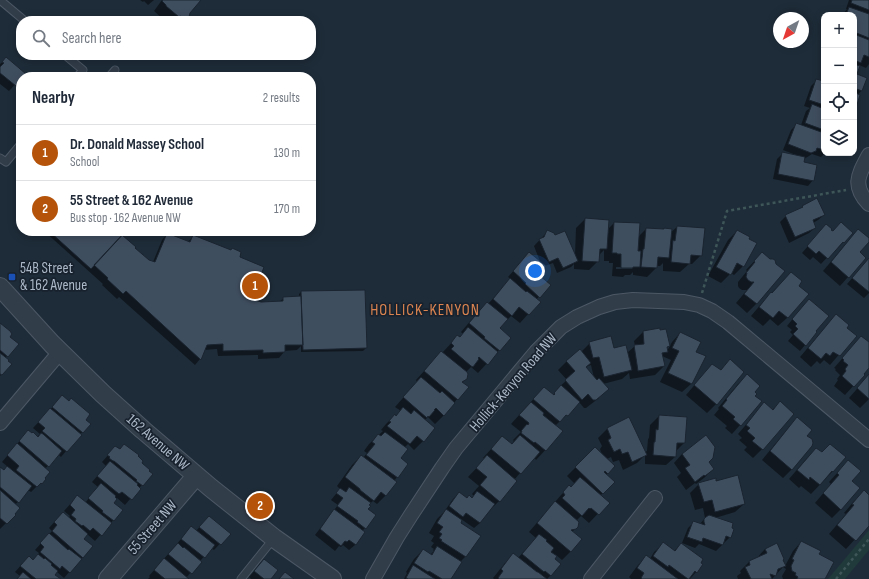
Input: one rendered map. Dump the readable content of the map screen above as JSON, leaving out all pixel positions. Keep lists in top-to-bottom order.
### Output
{
  "streets": {
    "street": ["Hollick-Kenyon Road NW", "162 Avenue NW", "55 Street NW"]
  },
  "crossings": [
    ["162 Avenue NW", "55 Street NW"]
  ],
  "districts": ["HOLLICK-KENYON"],
  "places": {
    "transit": ["54B Street & 162 Avenue"]
  },
  "north": "bottom left",
  "page": {
    "map_buttons": ["+", "−"],
    "search": "Search here",
    "heading": ["Nearby", "2 results"],
    "list": [
      {
        "mark": "1",
        "name": "Dr. Donald Massey School",
        "note": "School",
        "value": "130 m"
      },
      {
        "mark": "2",
        "name": "55 Street & 162 Avenue",
        "note": "Bus stop · 162 Avenue NW",
        "value": "170 m"
      }
    ],
    "pins": ["1", "2"]
  }
}
